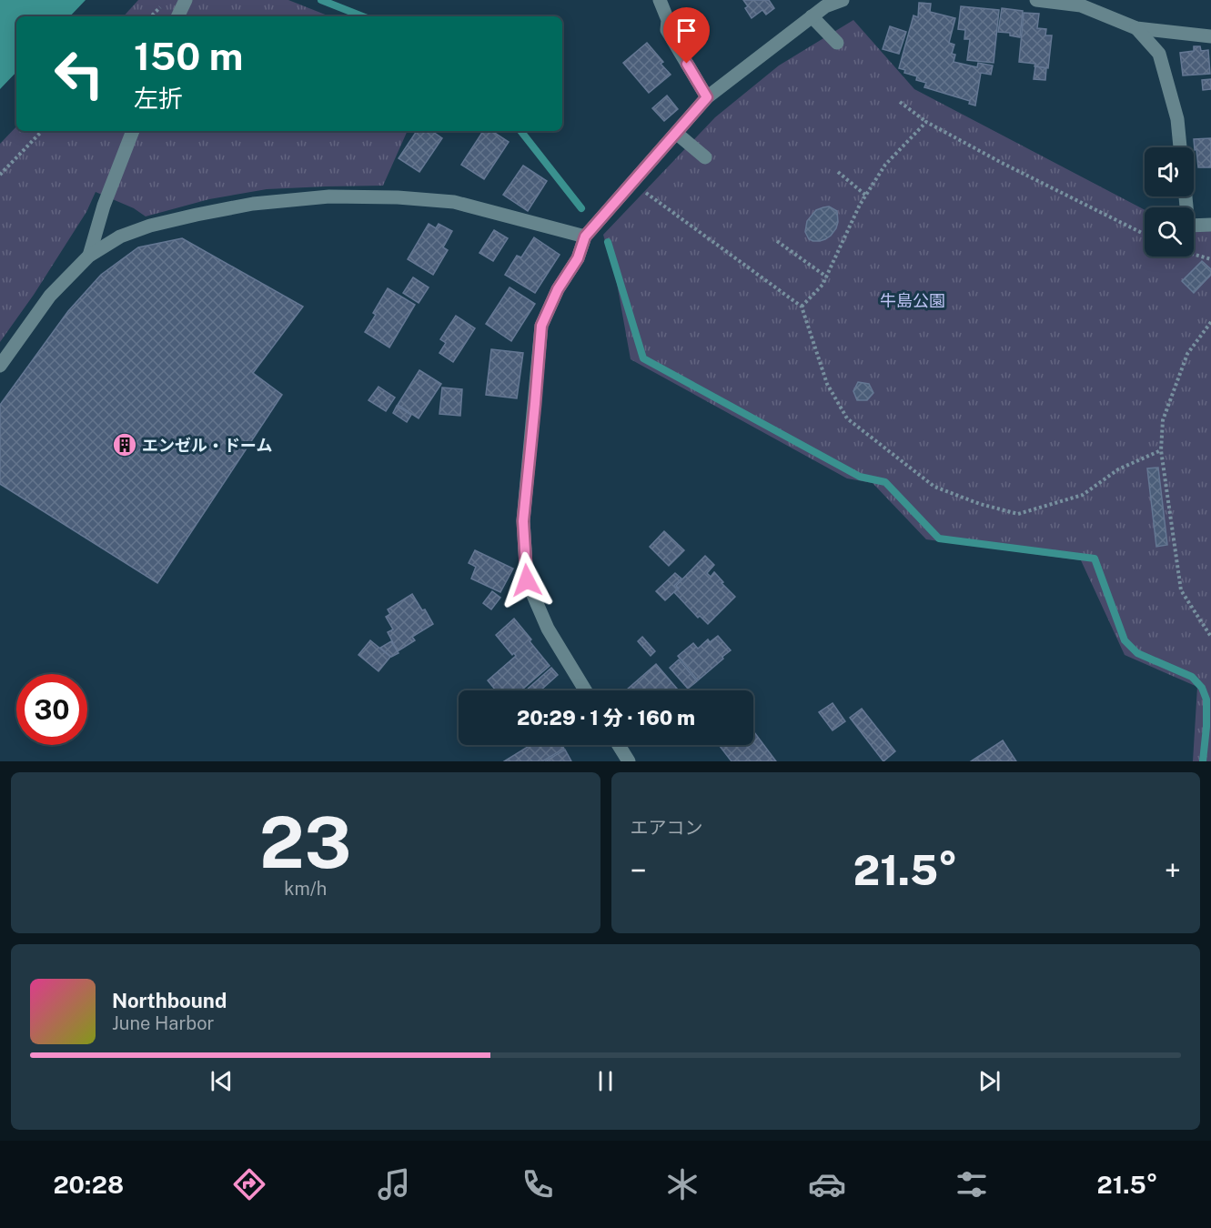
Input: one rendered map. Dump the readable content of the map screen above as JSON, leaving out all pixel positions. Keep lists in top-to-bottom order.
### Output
{
  "parks": ["牛島公園"],
  "places": {
    "building": ["エンゼル・ドーム"]
  },
  "page": {
    "turn": ["150 m", "左折"],
    "limit": "30",
    "trip": "20:29 · 1 分 · 160 m",
    "tile": [
      ["23", "km/h"],
      "エアコン"
    ],
    "heat": ["−", "21.5°", "+"],
    "song": ["Northbound", "June Harbor"],
    "tabs": ["20:28", "21.5°"]
  }
}
